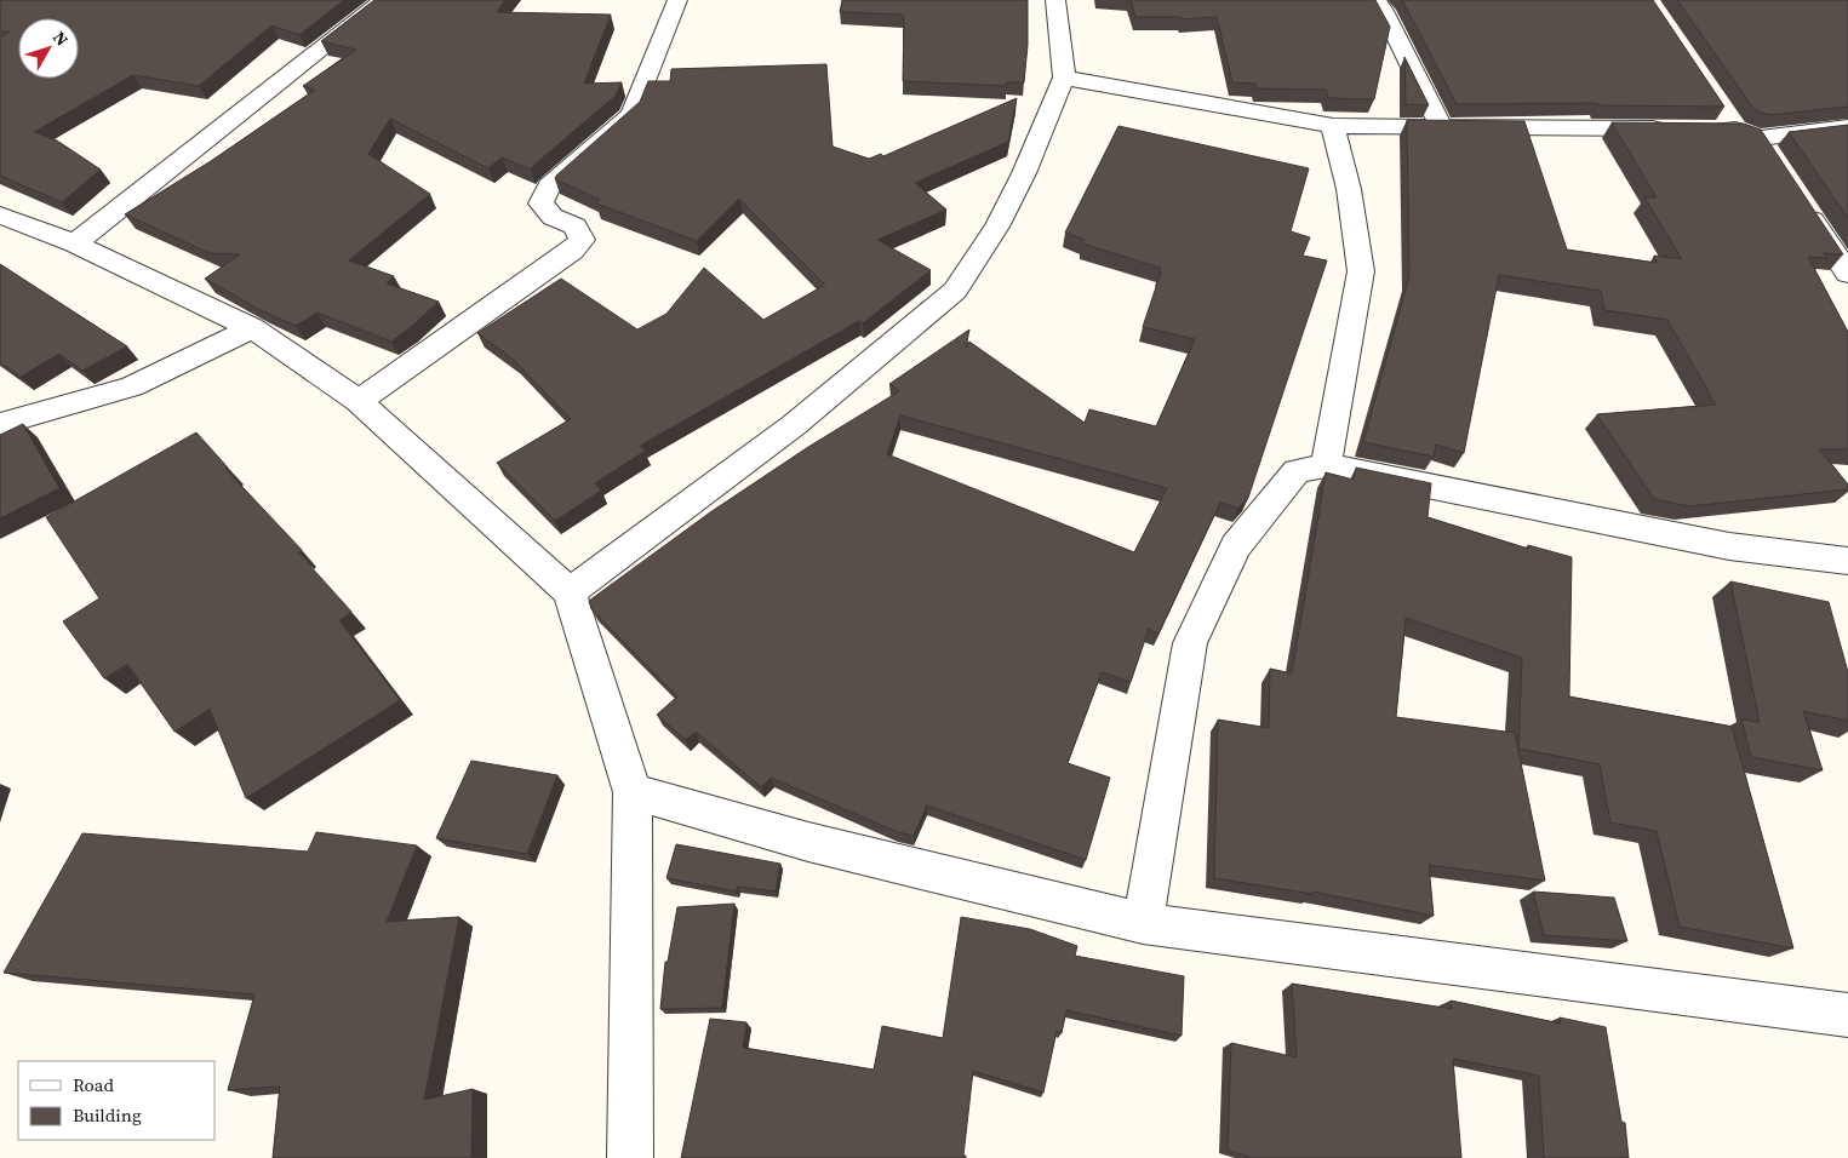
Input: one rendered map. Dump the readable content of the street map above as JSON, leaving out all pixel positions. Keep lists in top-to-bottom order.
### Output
{
  "legend": ["Road", "Building"],
  "north": "top right"
}
